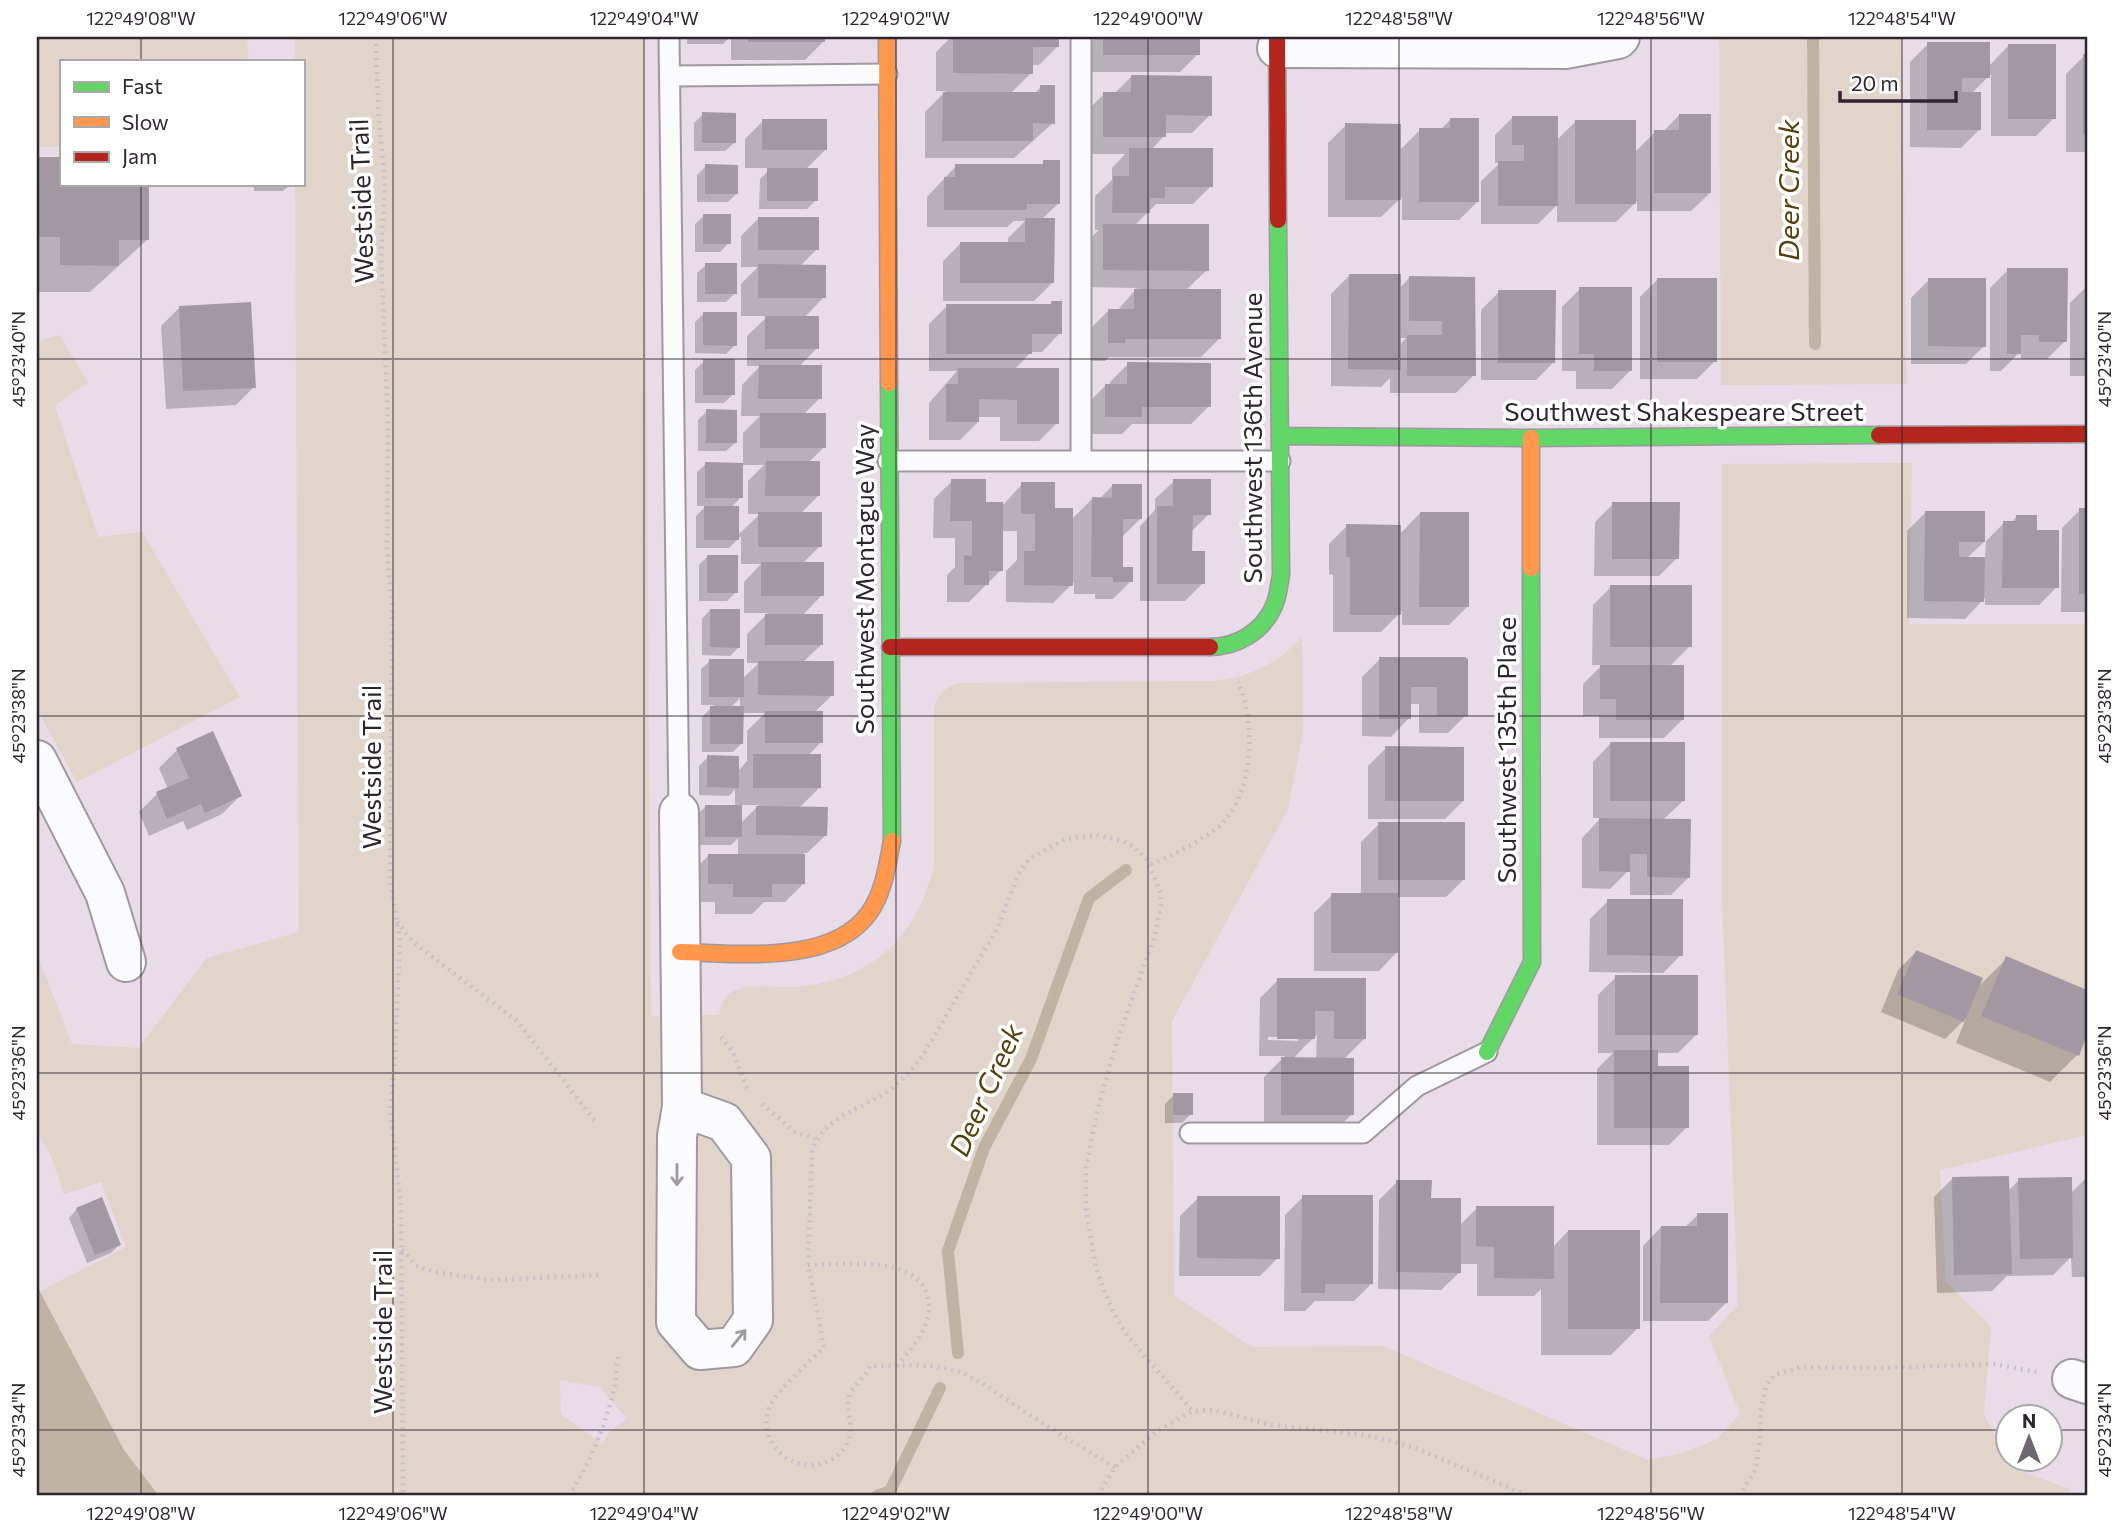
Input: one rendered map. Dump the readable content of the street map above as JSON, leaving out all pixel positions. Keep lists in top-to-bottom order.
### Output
{
  "streets": {
    "street": [
      "Southwest Shakespeare Street",
      "Southwest 136th Avenue",
      "Southwest Montague Way",
      "Southwest 135th Place"
    ],
    "path": ["Westside Trail"]
  },
  "crossings": [
    ["Southwest Shakespeare Street", "Southwest 136th Avenue"],
    ["Southwest Shakespeare Street", "Southwest 135th Place"],
    ["Southwest 136th Avenue", "Southwest Montague Way"]
  ],
  "water": ["Deer Creek"],
  "legend": ["Fast", "Slow", "Jam"],
  "scale_bar": "20 m",
  "north": "top",
  "coordinates": [
    "122°49'08\"W",
    "122°49'06\"W",
    "122°49'04\"W",
    "122°49'02\"W",
    "122°49'00\"W",
    "122°48'58\"W",
    "122°48'56\"W",
    "122°48'54\"W",
    "45°23'40\"N",
    "45°23'38\"N",
    "45°23'36\"N",
    "45°23'34\"N"
  ]
}
